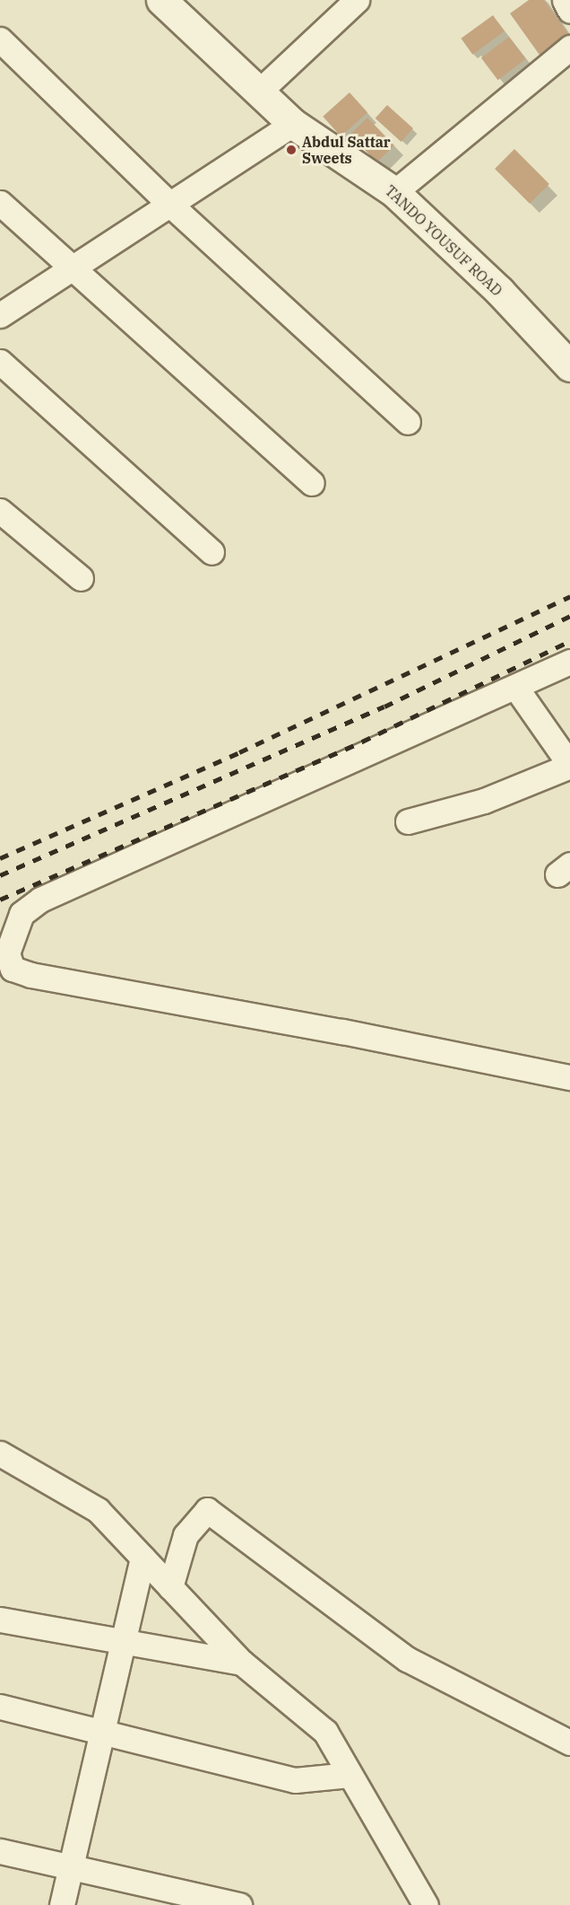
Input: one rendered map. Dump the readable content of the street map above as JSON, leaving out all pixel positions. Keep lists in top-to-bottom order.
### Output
{
  "streets": {
    "street": ["TANDO YOUSUF ROAD"]
  },
  "places": ["Abdul Sattar Sweets"]
}
